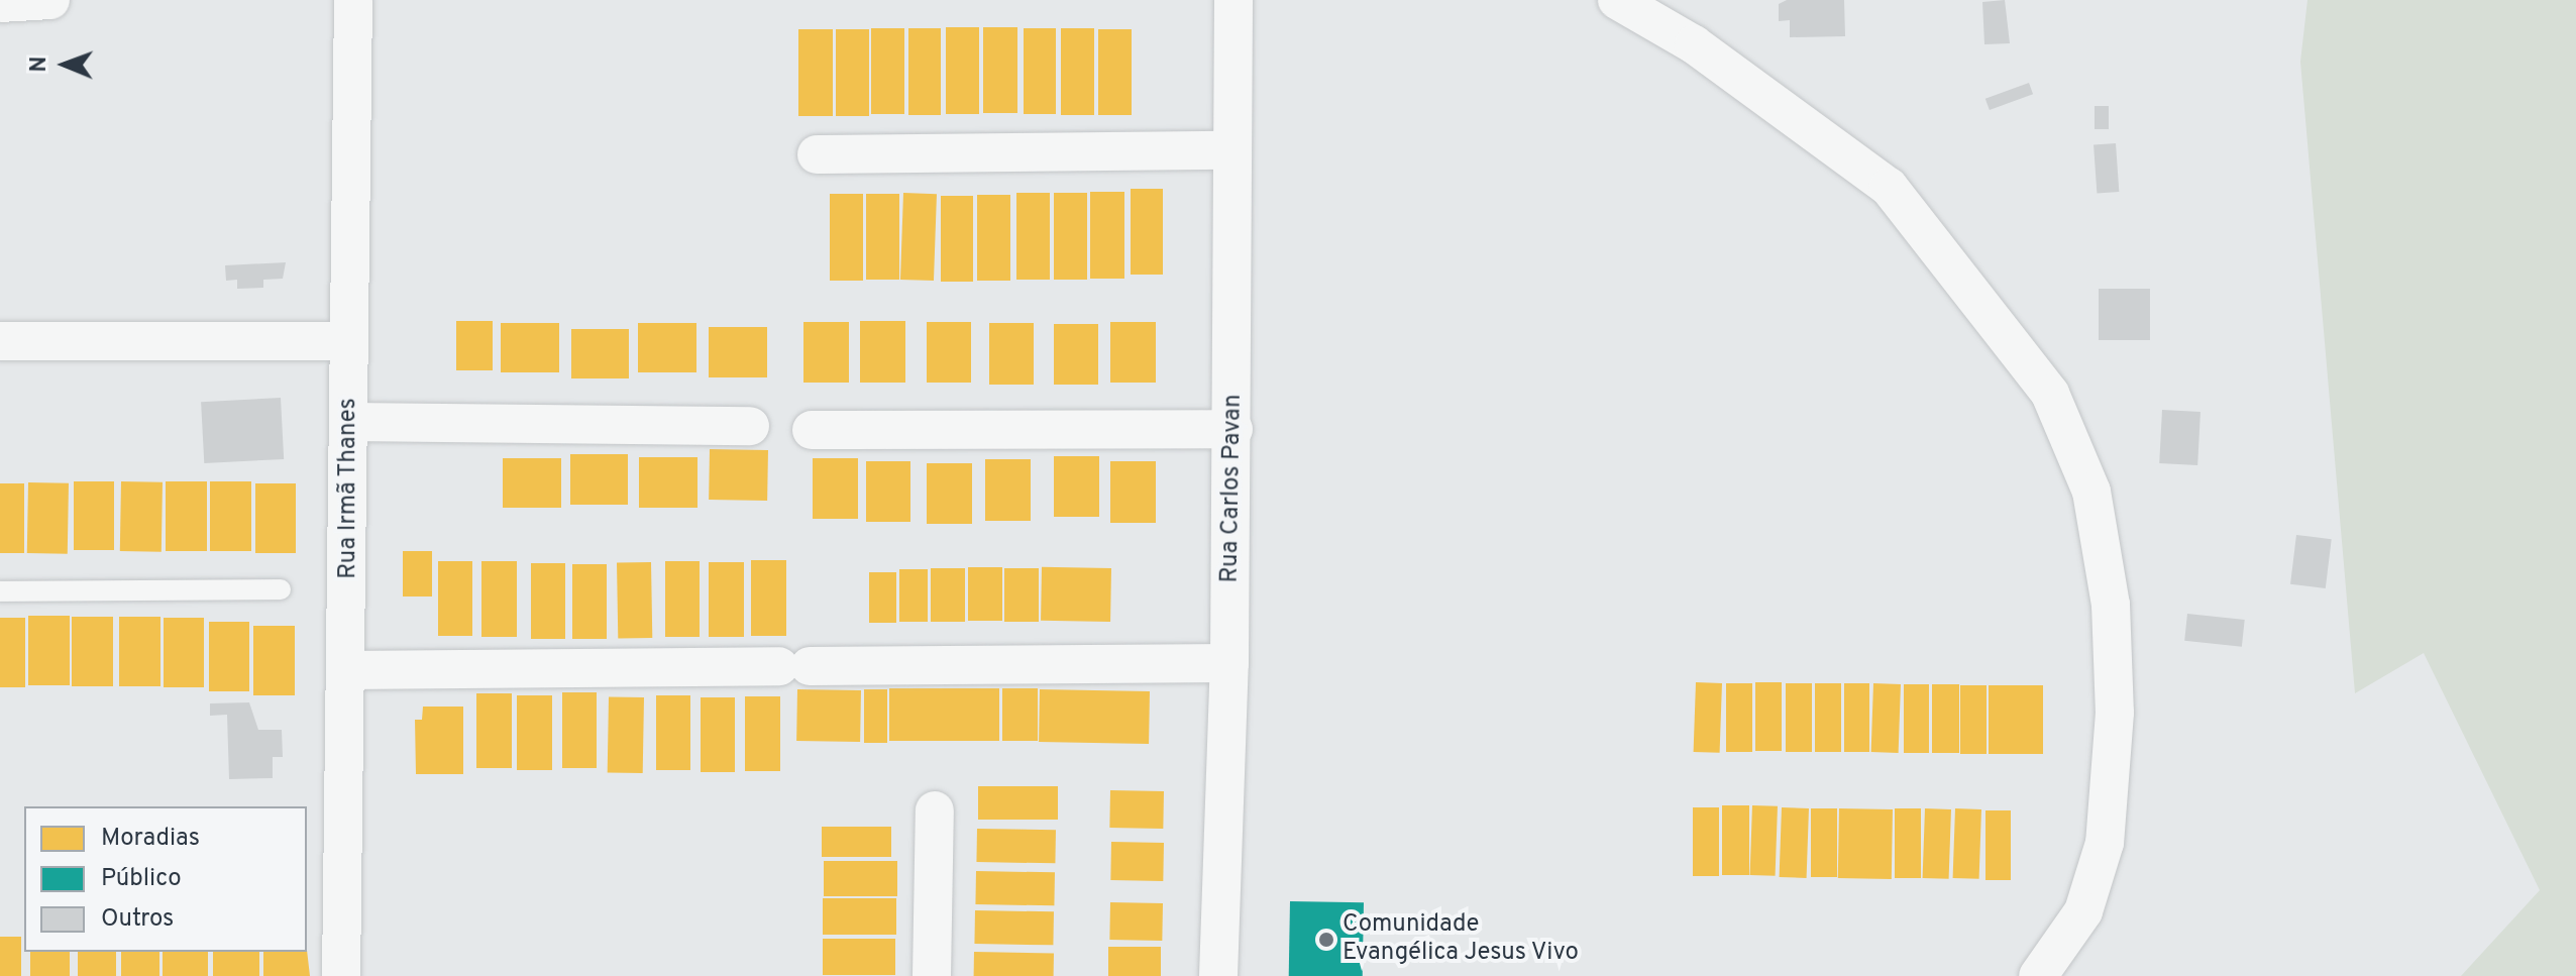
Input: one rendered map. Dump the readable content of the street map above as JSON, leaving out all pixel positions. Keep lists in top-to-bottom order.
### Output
{
  "streets": {
    "street": ["Rua Irmã Thanes", "Rua Carlos Pavan"]
  },
  "places": ["Comunidade Evangélica Jesus Vivo"],
  "legend": ["Moradias", "Público", "Outros"],
  "north": "left"
}
